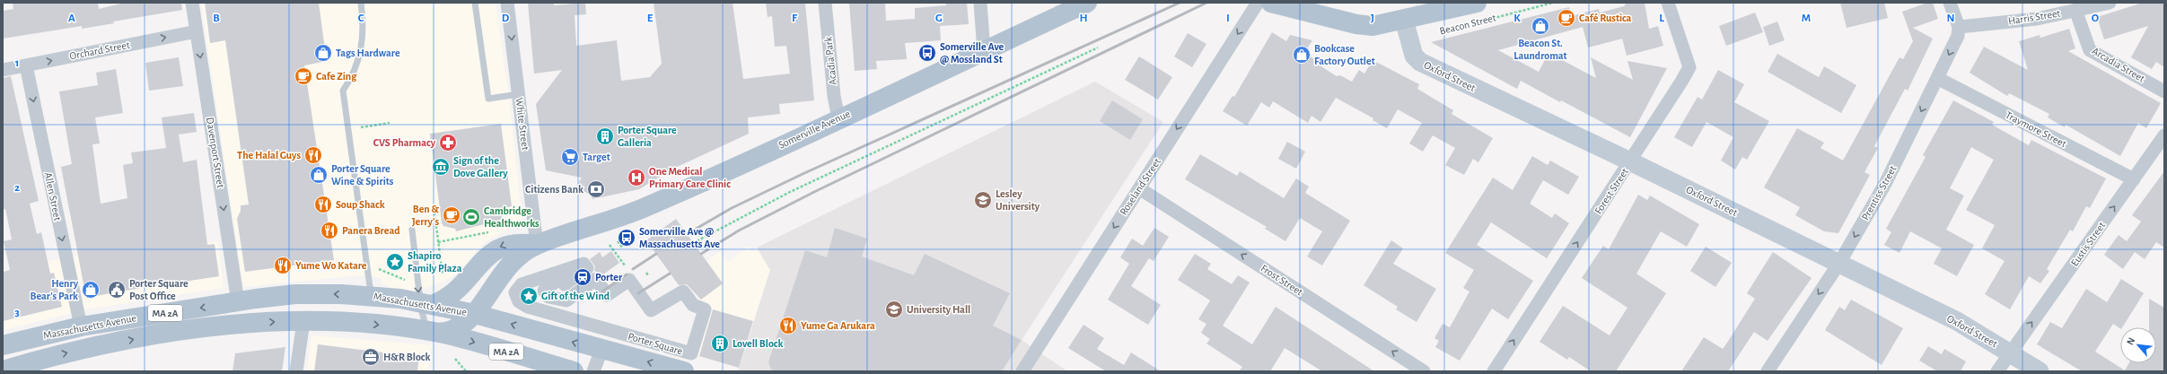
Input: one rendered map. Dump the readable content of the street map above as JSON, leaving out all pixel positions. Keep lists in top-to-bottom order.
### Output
{
  "streets": {
    "main road": [
      "Beacon Street",
      "Somerville Avenue",
      "Massachusetts Avenue",
      "MA 2A"
    ],
    "street": [
      "Harris Street",
      "Orchard Street",
      "Acadia Park",
      "Arcadia Street",
      "Oxford Street",
      "White Street",
      "Traymore Street",
      "Davenport Street",
      "Roseland Street",
      "Forest Street",
      "Prentiss Street",
      "Allen Street",
      "Eustis Street",
      "Frost Street",
      "Porter Square"
    ]
  },
  "crossings": [
    ["Harris Street", "Arcadia Street"],
    ["Harris Street", "Prentiss Street"],
    ["Beacon Street", "Oxford Street"],
    ["Orchard Street", "Davenport Street"],
    ["Orchard Street", "Allen Street"],
    ["Acadia Park", "Somerville Avenue"],
    ["Oxford Street", "Forest Street"],
    ["Oxford Street", "Prentiss Street"],
    ["Oxford Street", "Eustis Street"],
    ["White Street", "Somerville Avenue"],
    ["Somerville Avenue", "Massachusetts Avenue"],
    ["Traymore Street", "Prentiss Street"],
    ["Traymore Street", "Eustis Street"],
    ["Davenport Street", "Massachusetts Avenue"],
    ["Roseland Street", "Frost Street"],
    ["Allen Street", "Massachusetts Avenue"]
  ],
  "one_way": [
    "Orchard Street",
    "White Street",
    "Davenport Street",
    "Roseland Street",
    "Forest Street",
    "Prentiss Street",
    "Allen Street",
    "Eustis Street",
    "Frost Street"
  ],
  "places": {
    "cafe": ["Café Rustica", "Cafe Zing", "Ben & Jerry's"],
    "shop": [
      "Beacon St. Laundromat",
      "Tags Hardware",
      "Bookcase Factory Outlet",
      "Porter Square Wine & Spirits",
      "Henry Bear's Park"
    ],
    "bus stop": ["Somerville Ave @ Mossland St", "Somerville Ave @ Massachusetts Ave"],
    "building": ["Porter Square Galleria", "Lovell Block"],
    "pharmacy": ["CVS Pharmacy"],
    "restaurant": [
      "The Halal Guys",
      "Soup Shack",
      "Panera Bread",
      "Yume Wo Katare",
      "Yume Ga Arukara"
    ],
    "supermarket": ["Target"],
    "museum": ["Sign of the Dove Gallery"],
    "hospital": ["One Medical Primary Care Clinic"],
    "bank": ["Citizens Bank"],
    "school or university": ["Lesley University", "University Hall"],
    "sports": ["Cambridge Healthworks"],
    "place": ["Shapiro Family Plaza", "Gift of the Wind"],
    "station": ["Porter"],
    "public building": ["Porter Square Post Office"],
    "office": ["H&R Block"]
  },
  "north": "top left",
  "grid": {
    "columns": [
      "A",
      "B",
      "C",
      "D",
      "E",
      "F",
      "G",
      "H",
      "I",
      "J",
      "K",
      "L",
      "M",
      "N",
      "O"
    ],
    "rows": ["1", "2", "3"]
  }
}
